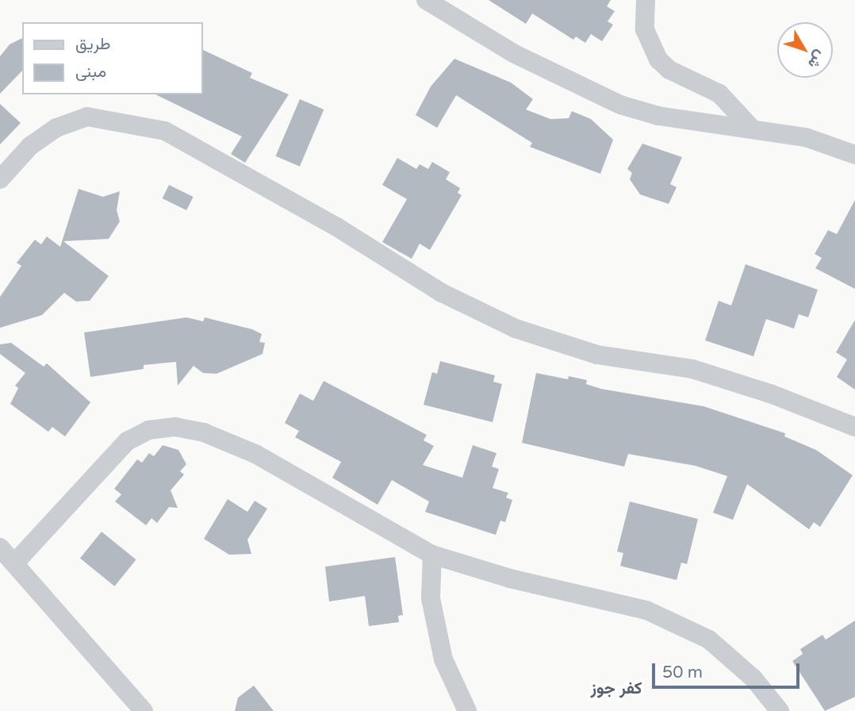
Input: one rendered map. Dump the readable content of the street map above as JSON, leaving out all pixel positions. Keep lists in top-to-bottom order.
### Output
{
  "districts": ["كفر جوز"],
  "legend": ["طريق", "مبنى"],
  "scale_bar": "50 m",
  "north": "bottom right"
}
